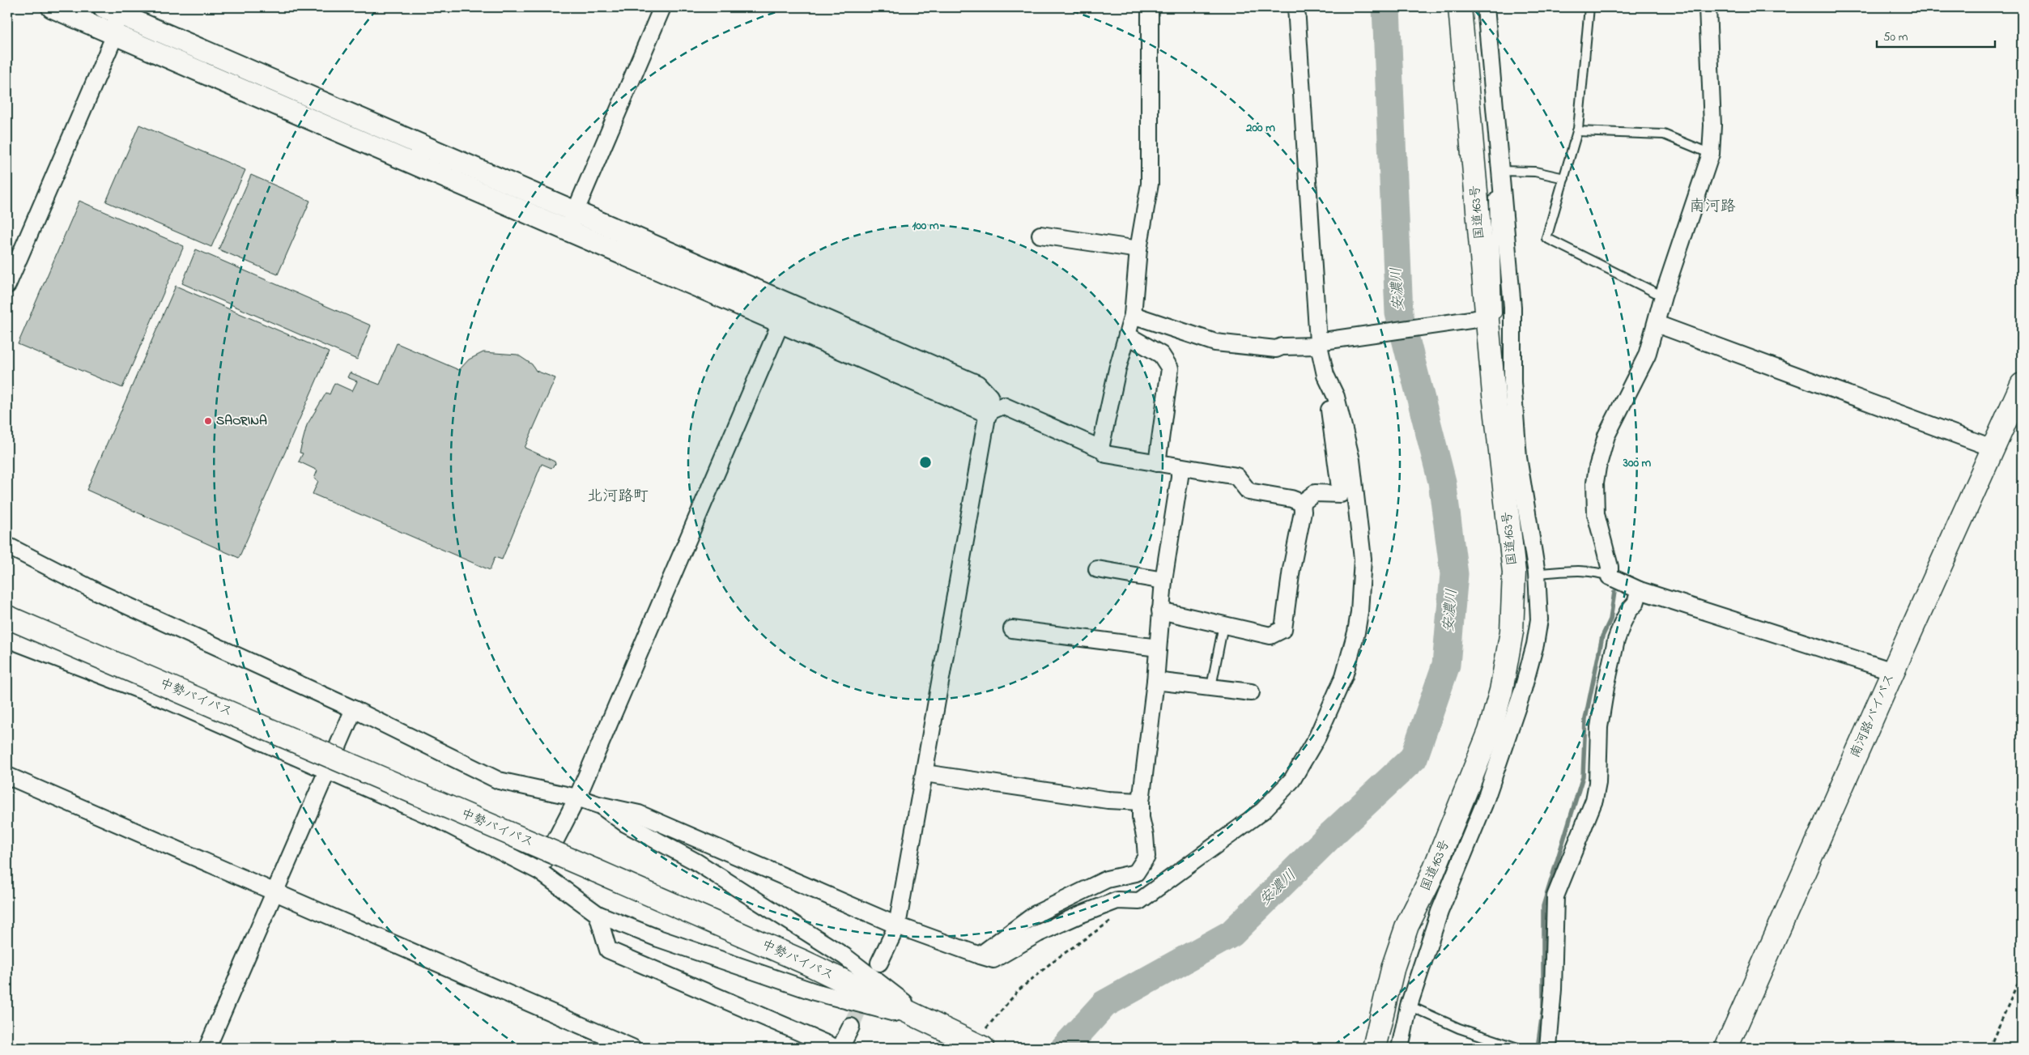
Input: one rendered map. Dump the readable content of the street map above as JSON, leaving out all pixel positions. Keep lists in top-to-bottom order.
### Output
{
  "streets": {
    "highway": ["国道163号", "中勢バイパス", "南河路バイパス"]
  },
  "districts": ["南河路", "北河路町"],
  "water": ["安濃川"],
  "places": ["SAORINA"],
  "scale_bar": "50 m",
  "rings": ["200 m", "100 m", "300 m"]
}
